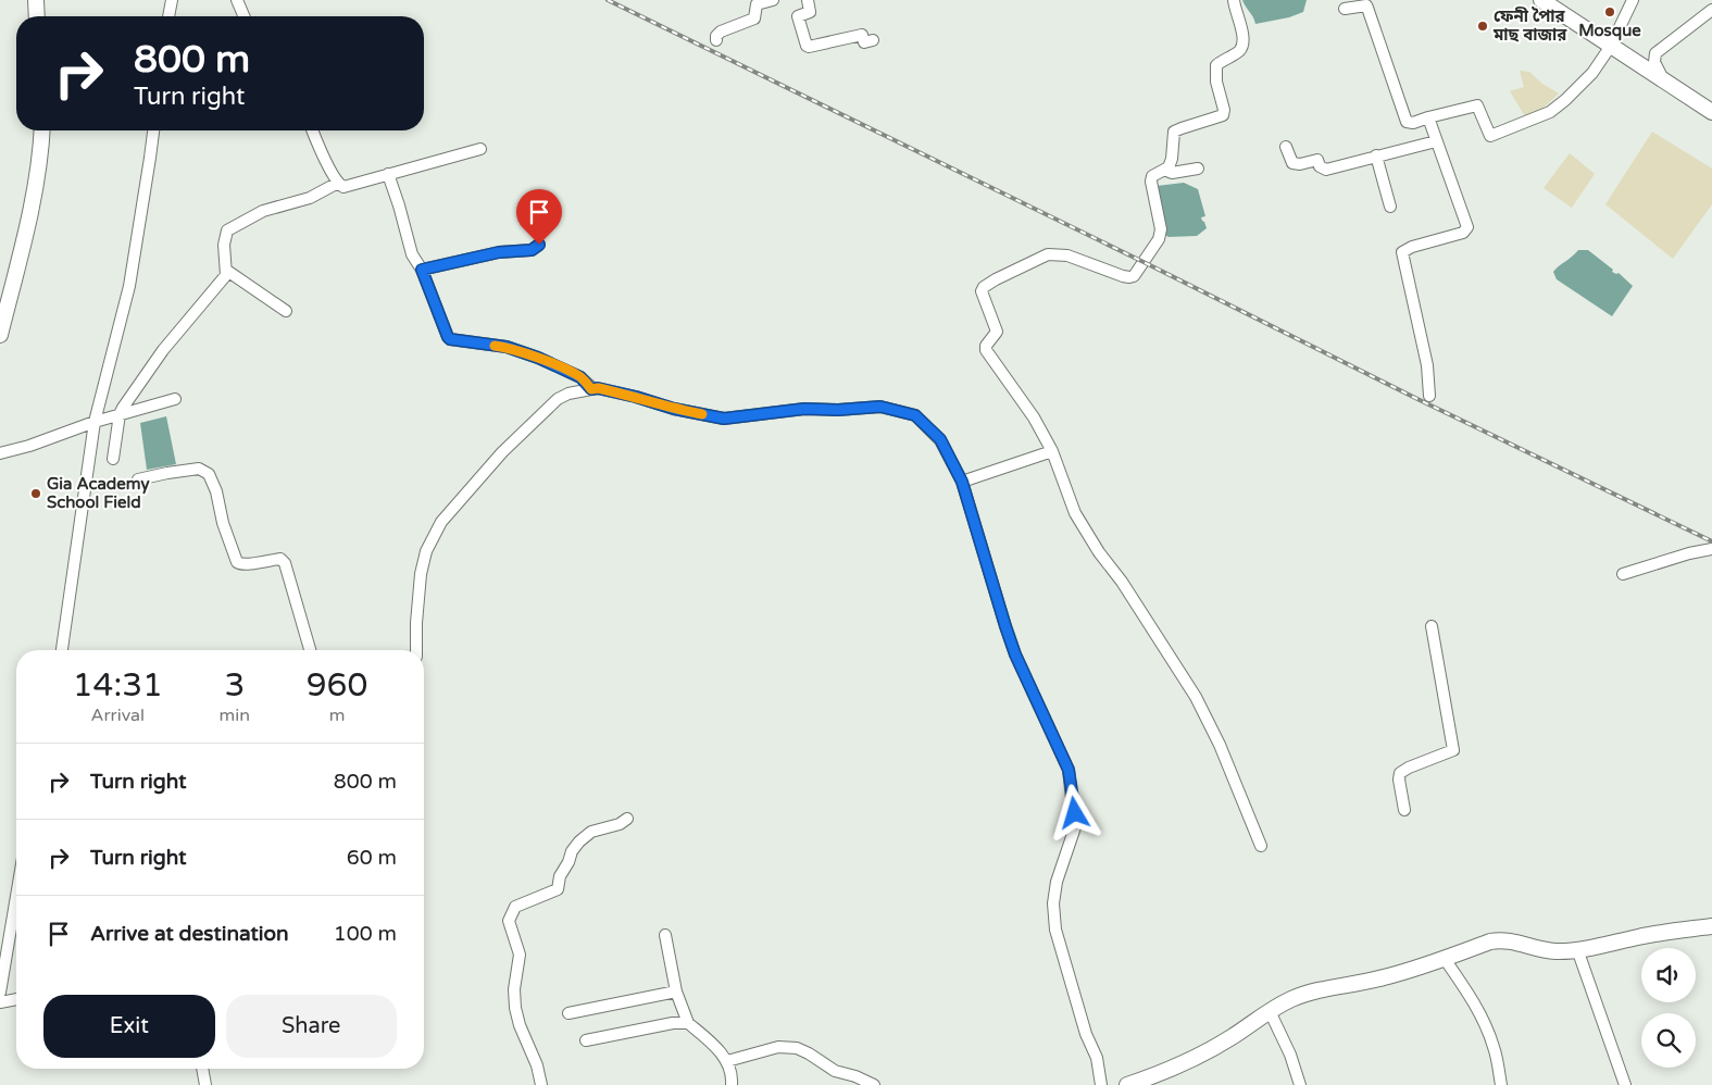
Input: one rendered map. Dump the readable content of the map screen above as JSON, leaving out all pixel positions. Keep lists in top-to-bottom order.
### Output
{
  "places": ["Mosque", "ফেনী পৈার মাছ বাজার", "Gia Academy School Field"],
  "page": {
    "turn": ["800 m", "Turn right"],
    "eta": [
      "14:31",
      "Arrival",
      "3",
      "min",
      "960",
      "m"
    ],
    "list": [
      {
        "name": "Turn right",
        "value": "800 m"
      },
      {
        "name": "Turn right",
        "value": "60 m"
      },
      {
        "name": "Arrive at destination",
        "value": "100 m"
      }
    ],
    "buttons": ["Exit", "Share"]
  }
}
